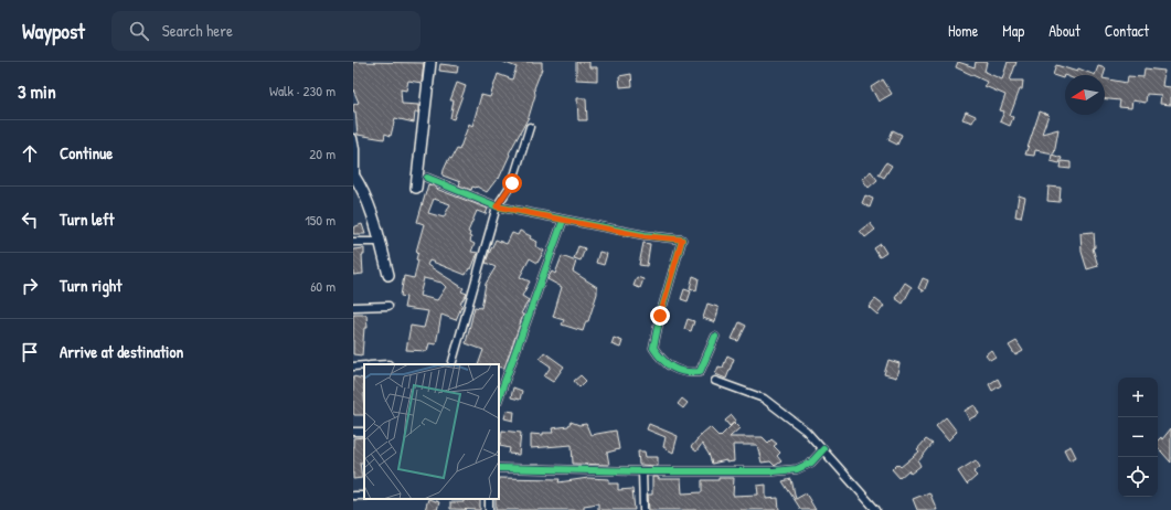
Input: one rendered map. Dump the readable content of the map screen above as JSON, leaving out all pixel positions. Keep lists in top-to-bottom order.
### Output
{
  "north": "left",
  "page": {
    "header": "Waypost",
    "search": "Search here",
    "nav": [
      "Home",
      "Map",
      "About",
      "Contact"
    ],
    "heading": ["3 min", "Walk · 230 m"],
    "list": [
      ["Continue", "20 m"],
      ["Turn left", "150 m"],
      ["Turn right", "60 m"],
      "Arrive at destination"
    ],
    "map_buttons": ["+", "−"]
  }
}
